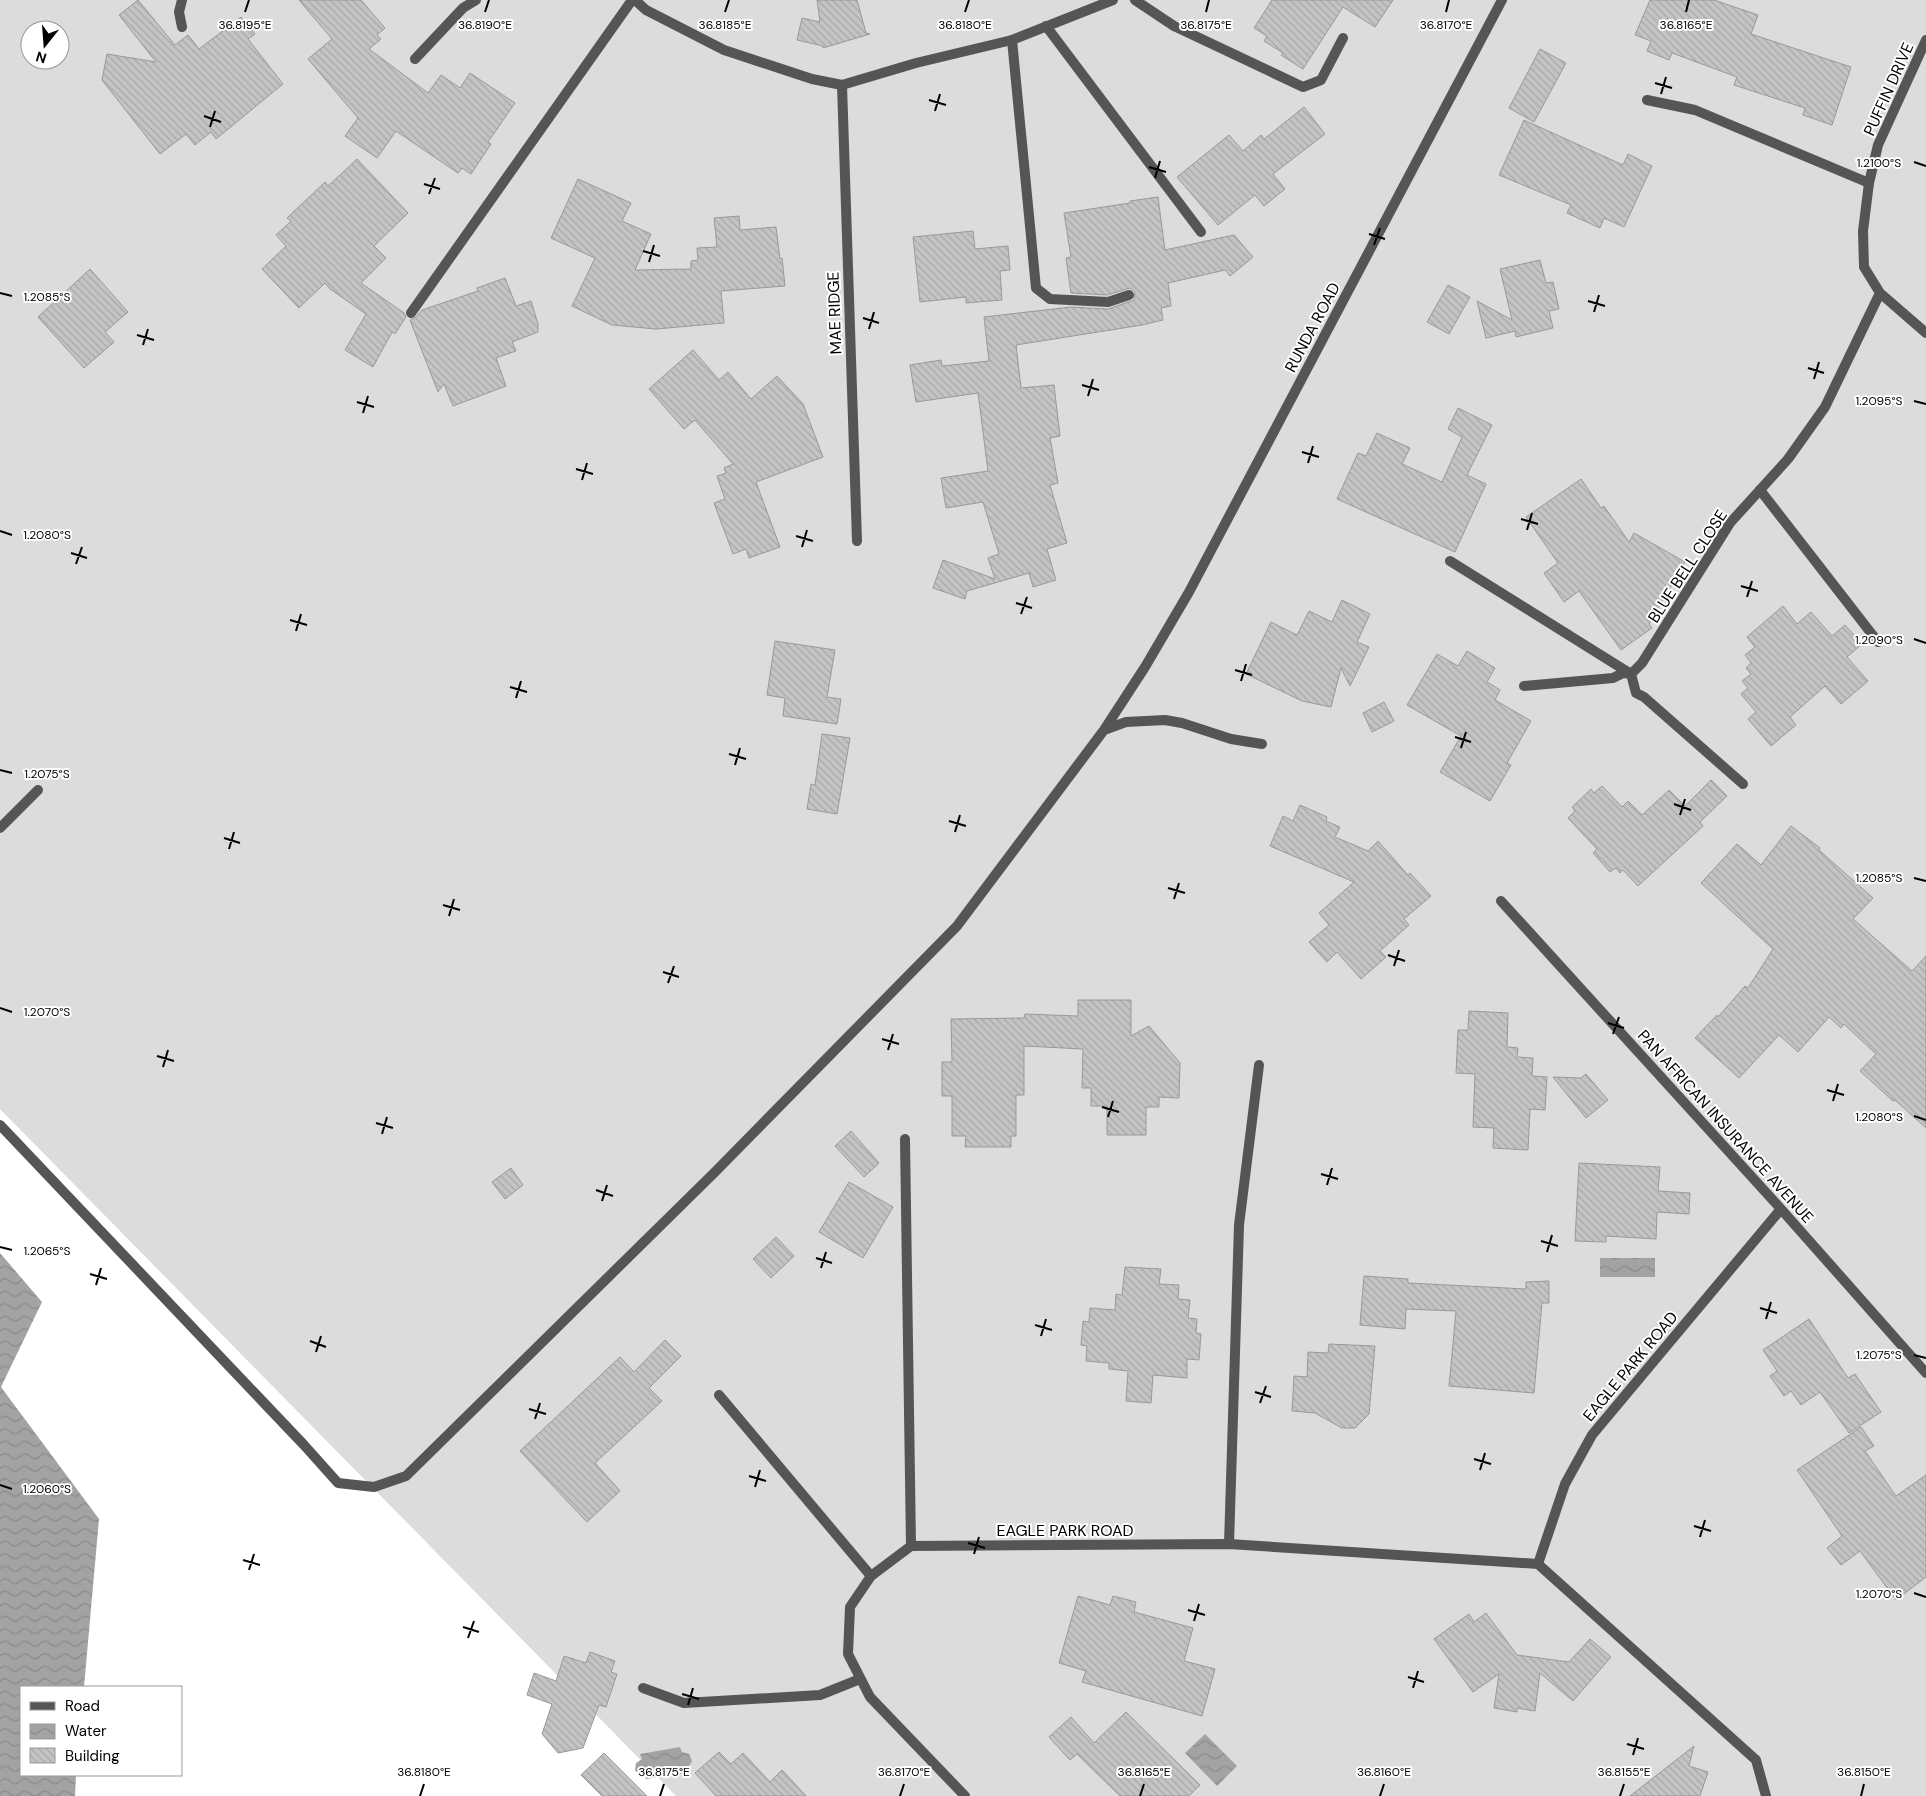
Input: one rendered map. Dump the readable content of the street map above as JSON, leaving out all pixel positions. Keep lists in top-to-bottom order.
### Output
{
  "streets": {
    "street": [
      "PUFFIN DRIVE",
      "MAE RIDGE",
      "RUNDA ROAD",
      "BLUE BELL CLOSE",
      "PAN AFRICAN INSURANCE AVENUE",
      "EAGLE PARK ROAD"
    ]
  },
  "crossings": [
    ["PUFFIN DRIVE", "BLUE BELL CLOSE"],
    ["PAN AFRICAN INSURANCE AVENUE", "EAGLE PARK ROAD"]
  ],
  "legend": ["Road", "Water", "Building"],
  "north": "bottom",
  "coordinates": [
    "36.8195°E",
    "36.8190°E",
    "36.8185°E",
    "36.8180°E",
    "36.8175°E",
    "36.8170°E",
    "36.8165°E",
    "1.2100°S",
    "1.2085°S",
    "1.2095°S",
    "1.2080°S",
    "1.2090°S",
    "1.2075°S",
    "1.2070°S",
    "1.2065°S",
    "1.2060°S",
    "36.8160°E",
    "36.8155°E",
    "36.8150°E"
  ]
}
